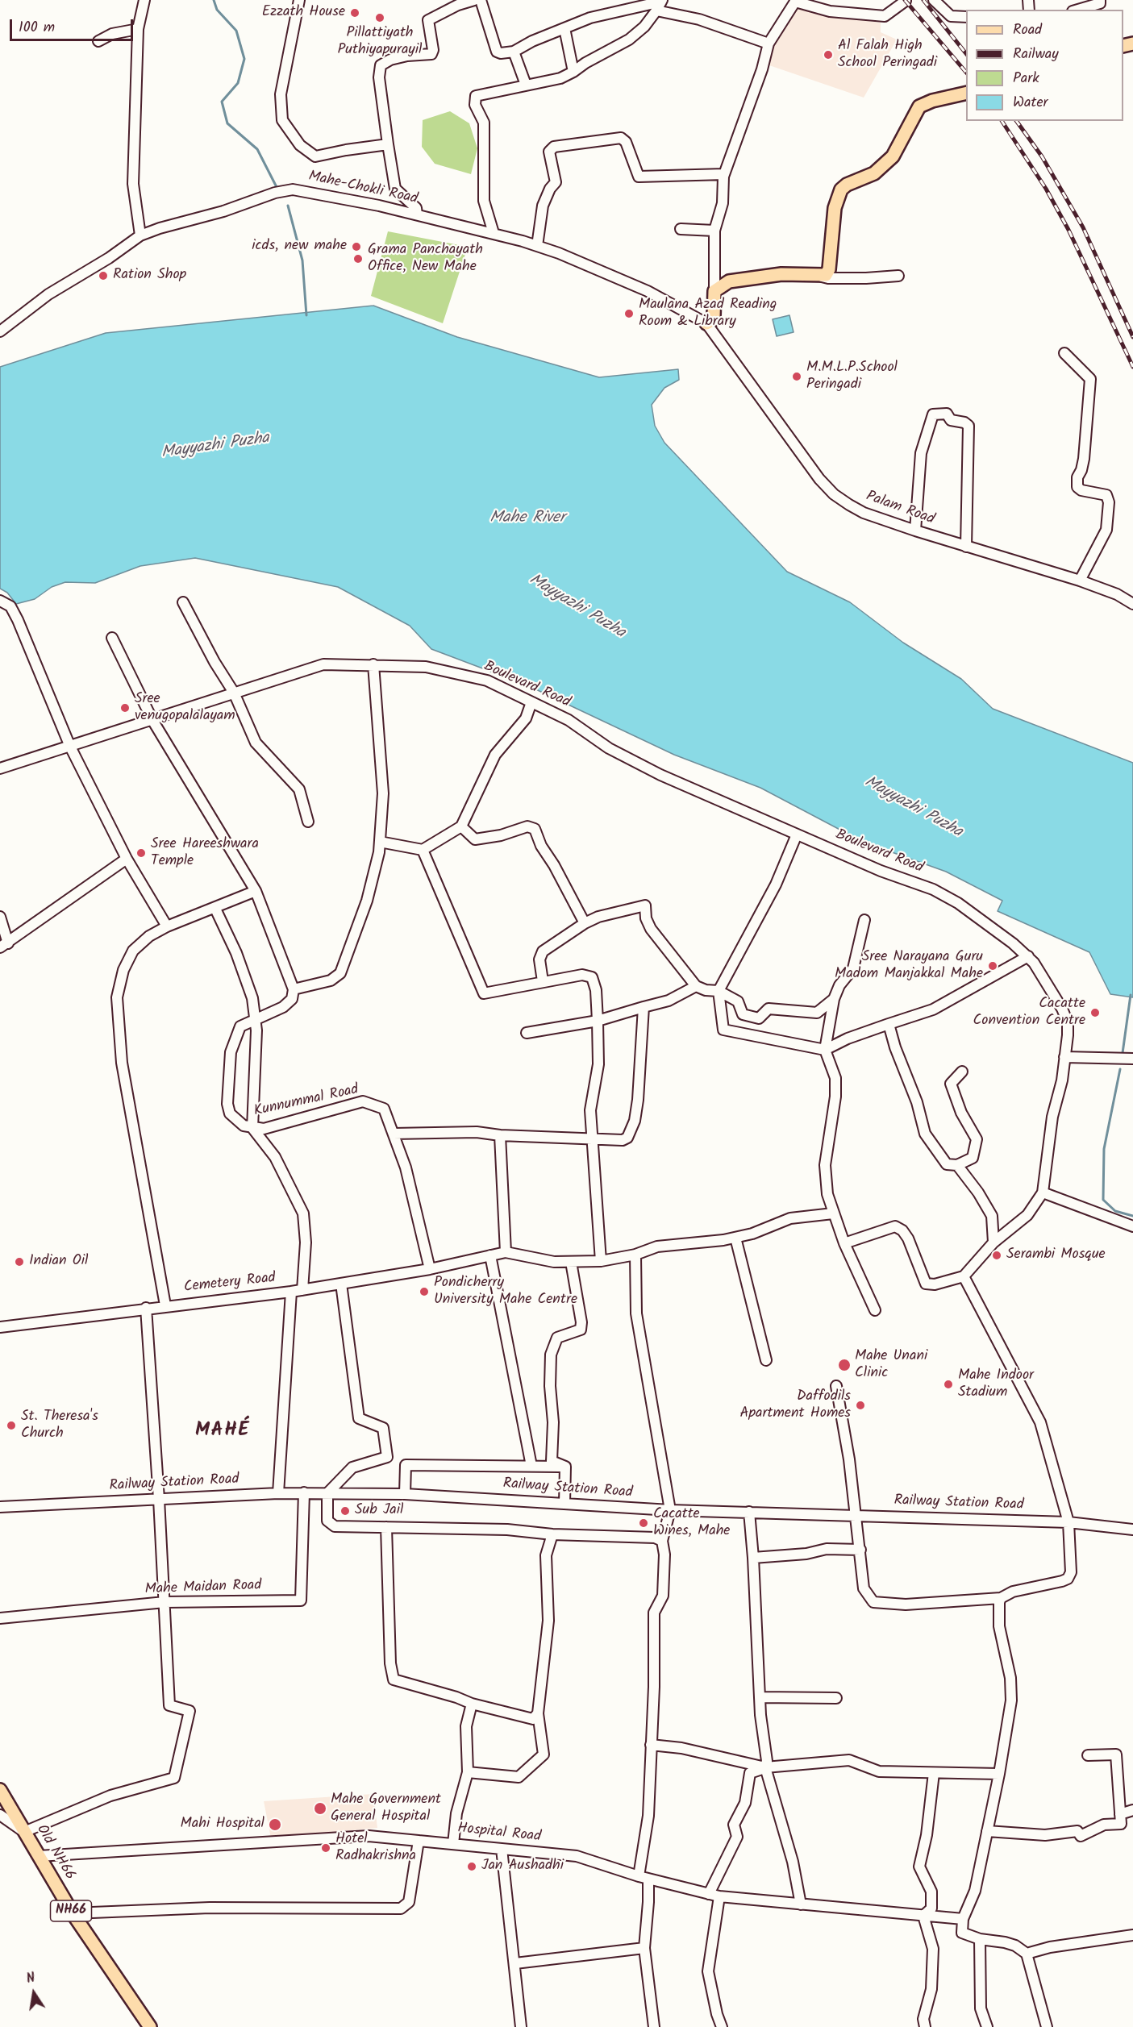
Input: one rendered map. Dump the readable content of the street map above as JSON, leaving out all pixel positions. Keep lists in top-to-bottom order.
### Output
{
  "streets": {
    "main road": ["Old NH66", "NH66"],
    "street": [
      "Mahe-Chokli Road",
      "Palam Road",
      "Boulevard Road",
      "Kunnummal Road",
      "Cemetery Road",
      "Railway Station Road",
      "Mahe Maidan Road",
      "Hospital Road"
    ]
  },
  "crossings": [
    ["Mahe-Chokli Road", "Palam Road"],
    ["Cemetery Road", "Railway Station Road"],
    ["Railway Station Road", "Mahe Maidan Road"],
    ["Hospital Road", "Old NH66"]
  ],
  "districts": ["MAHÉ"],
  "water": ["Mayyazhi Puzha", "Mahe River"],
  "places": [
    "Ezzath House",
    "Pillattiyath Puthiyapurayil",
    "Al Falah High School Peringadi",
    "icds, new mahe",
    "Grama Panchayath Office, New Mahe",
    "Ration Shop",
    "Maulana Azad Reading Room & Library",
    "M.M.L.P.School Peringadi",
    "Sree venugopalalayam",
    "Sree Hareeshwara Temple",
    "Sree Narayana Guru Madom Manjakkal Mahe",
    "Cacatte Convention Centre",
    "Serambi Mosque",
    "Indian Oil",
    "Pondicherry University Mahe Centre",
    "Mahe Unani Clinic",
    "Mahe Indoor Stadium",
    "Daffodils Apartment Homes",
    "St. Theresa's Church",
    "Sub Jail",
    "Cacatte Wines, Mahe",
    "Mahe Government General Hospital",
    "Mahi Hospital",
    "Hotel Radhakrishna",
    "Jan Aushadhi"
  ],
  "legend": [
    "Road",
    "Railway",
    "Park",
    "Water"
  ],
  "scale_bar": "100 m",
  "north": "top"
}
